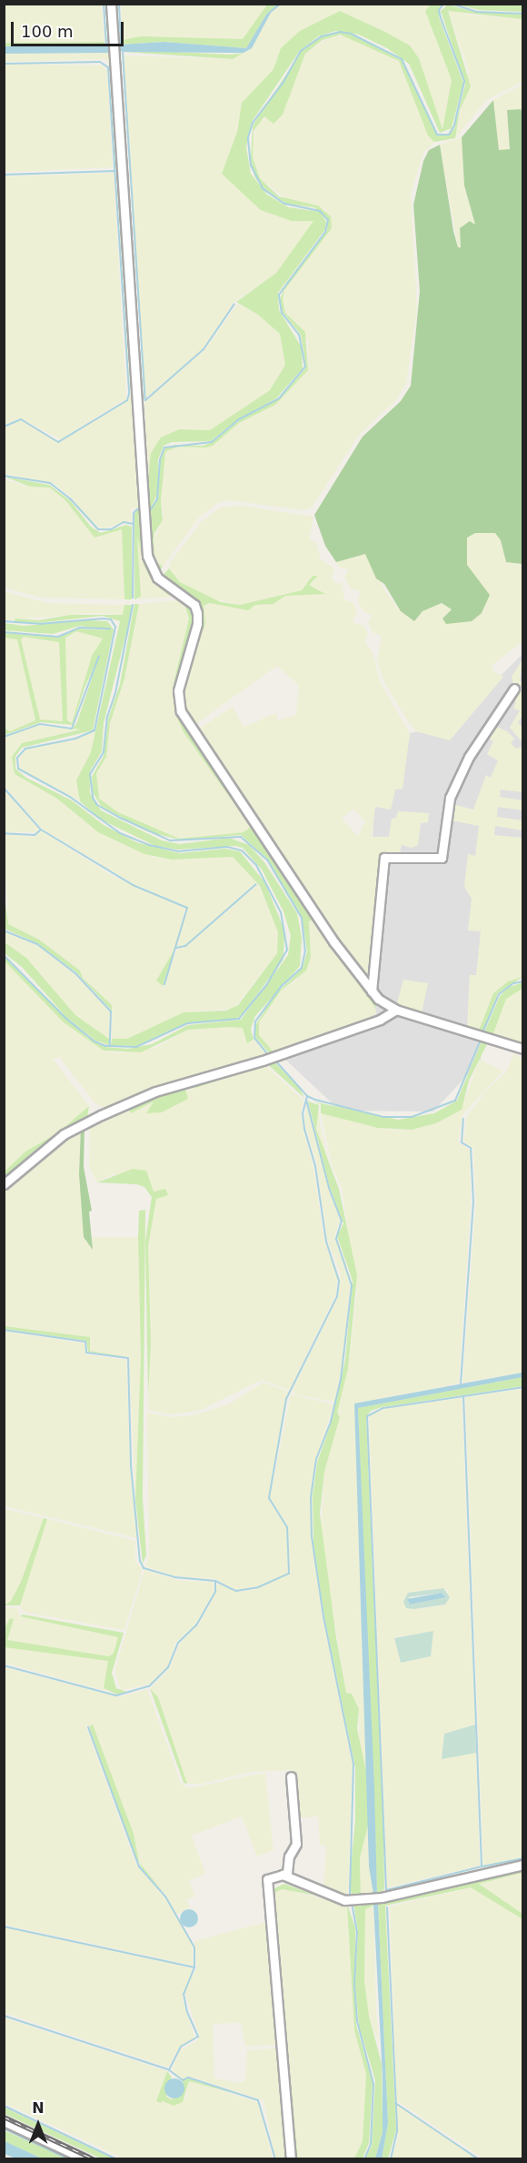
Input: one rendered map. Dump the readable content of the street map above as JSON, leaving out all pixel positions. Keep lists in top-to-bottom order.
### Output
{
  "scale_bar": "100 m",
  "north": "top"
}
